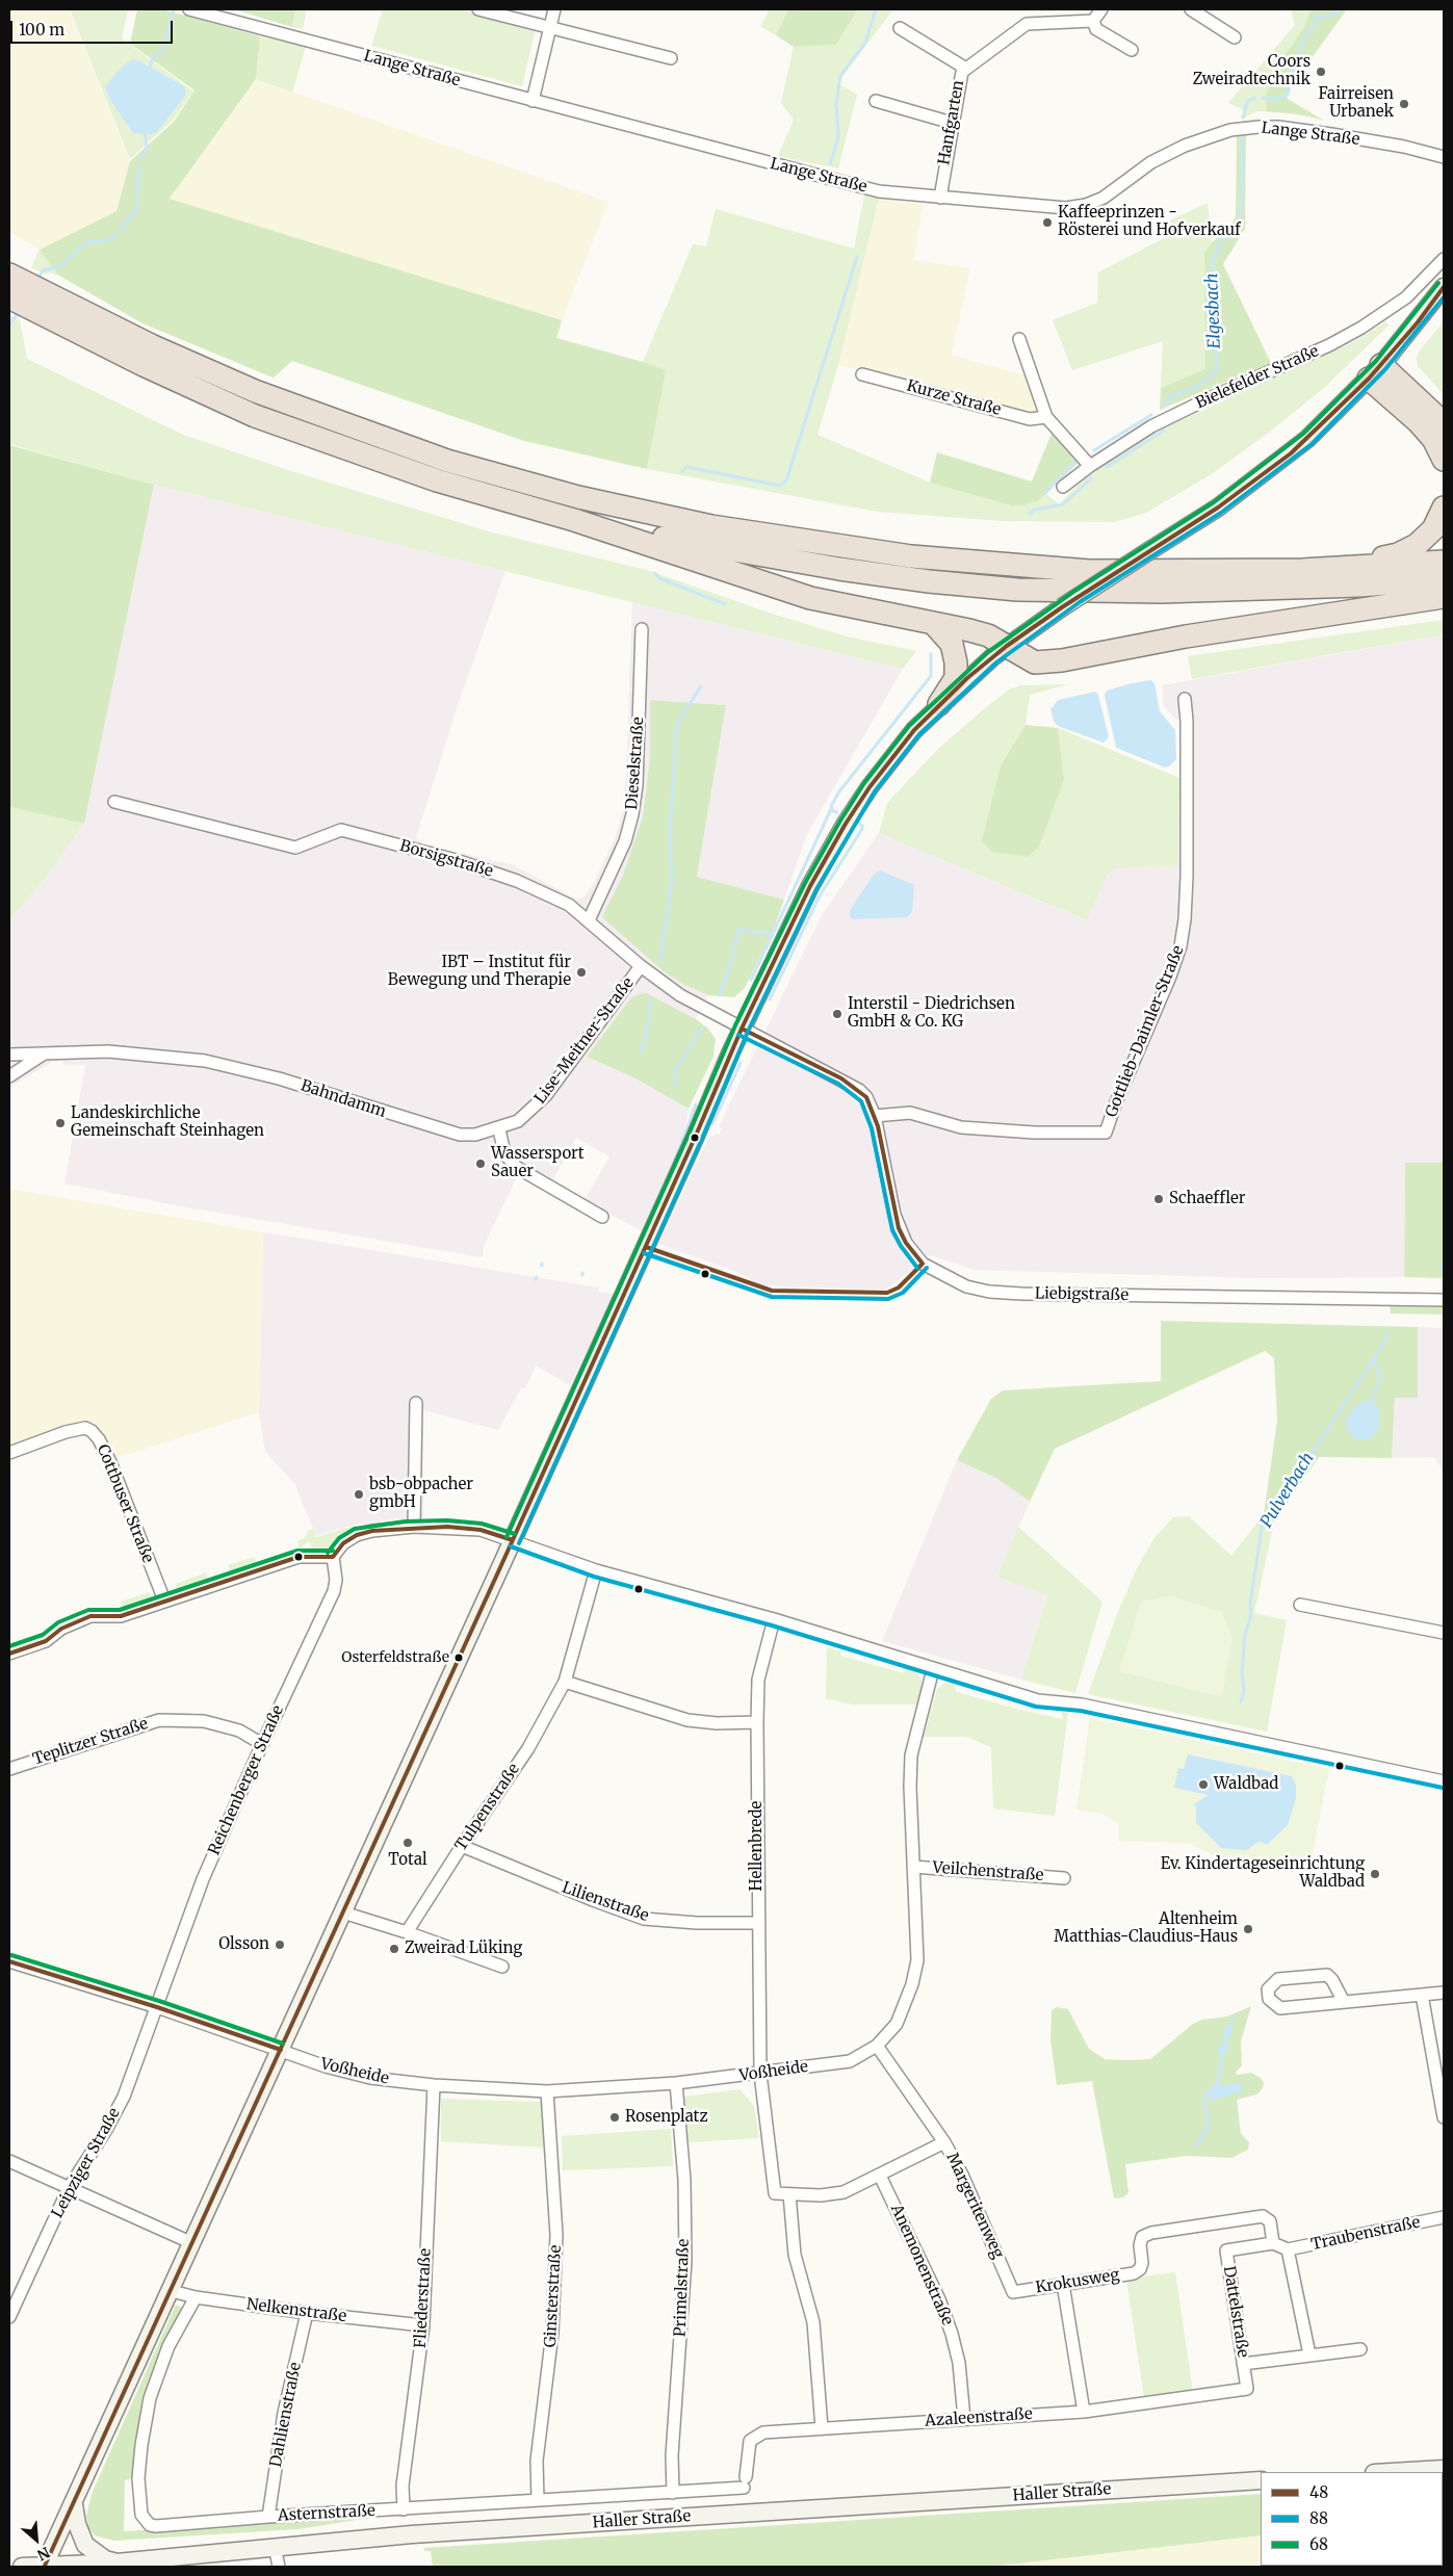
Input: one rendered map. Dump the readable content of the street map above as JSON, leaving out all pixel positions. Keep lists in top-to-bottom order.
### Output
{
  "streets": {
    "main road": ["Haller Straße"],
    "street": [
      "Lange Straße",
      "Hanfgarten",
      "Bielefelder Straße",
      "Kurze Straße",
      "Dieselstraße",
      "Borsigstraße",
      "Gottlieb-Daimler-Straße",
      "Lise-Meitner-Straße",
      "Bahndamm",
      "Liebigstraße",
      "Cottbuser Straße",
      "Teplitzer Straße",
      "Reichenberger Straße",
      "Tulpenstraße",
      "Hellenbrede",
      "Veilchenstraße",
      "Lilienstraße",
      "Voßheide",
      "Leipziger Straße",
      "Margeritenweg",
      "Traubenstraße",
      "Anemonenstraße",
      "Krokusweg",
      "Primelstraße",
      "Ginsterstraße",
      "Fliederstraße",
      "Nelkenstraße",
      "Dattelstraße",
      "Dahlienstraße",
      "Azaleenstraße",
      "Asternstraße"
    ]
  },
  "crossings": [
    ["Lange Straße", "Hanfgarten"],
    ["Dieselstraße", "Borsigstraße"],
    ["Borsigstraße", "Lise-Meitner-Straße"],
    ["Borsigstraße", "Liebigstraße"],
    ["Gottlieb-Daimler-Straße", "Liebigstraße"],
    ["Lise-Meitner-Straße", "Bahndamm"],
    ["Teplitzer Straße", "Reichenberger Straße"],
    ["Reichenberger Straße", "Voßheide"],
    ["Reichenberger Straße", "Leipziger Straße"],
    ["Tulpenstraße", "Lilienstraße"],
    ["Hellenbrede", "Lilienstraße"],
    ["Hellenbrede", "Voßheide"],
    ["Veilchenstraße", "Voßheide"],
    ["Voßheide", "Leipziger Straße"],
    ["Voßheide", "Margeritenweg"],
    ["Voßheide", "Primelstraße"],
    ["Voßheide", "Ginsterstraße"],
    ["Voßheide", "Fliederstraße"],
    ["Margeritenweg", "Krokusweg"],
    ["Anemonenstraße", "Azaleenstraße"],
    ["Krokusweg", "Dattelstraße"],
    ["Primelstraße", "Asternstraße"],
    ["Ginsterstraße", "Asternstraße"],
    ["Fliederstraße", "Nelkenstraße"],
    ["Fliederstraße", "Asternstraße"],
    ["Nelkenstraße", "Dahlienstraße"],
    ["Nelkenstraße", "Asternstraße"],
    ["Dattelstraße", "Azaleenstraße"],
    ["Dahlienstraße", "Asternstraße"],
    ["Azaleenstraße", "Asternstraße"]
  ],
  "water": ["Elgesbach", "Pulverbach"],
  "places": [
    "Coors Zweiradtechnik",
    "Fairreisen Urbanek",
    "Kaffeeprinzen - Rösterei und Hofverkauf",
    "IBT – Institut für Bewegung und Therapie",
    "Interstil - Diedrichsen GmbH & Co. KG",
    "Landeskirchliche Gemeinschaft Steinhagen",
    "Wassersport Sauer",
    "Schaeffler",
    "bsb-obpacher gmbH",
    "Osterfeldstraße",
    "Waldbad",
    "Total",
    "Ev. Kindertageseinrichtung Waldbad",
    "Altenheim Matthias-Claudius-Haus",
    "Olsson",
    "Zweirad Lüking",
    "Rosenplatz"
  ],
  "lines": ["transit line 68", "transit line 48", "transit line 88"],
  "legend": ["48", "88", "68"],
  "scale_bar": "100 m",
  "north": "bottom right"
}
